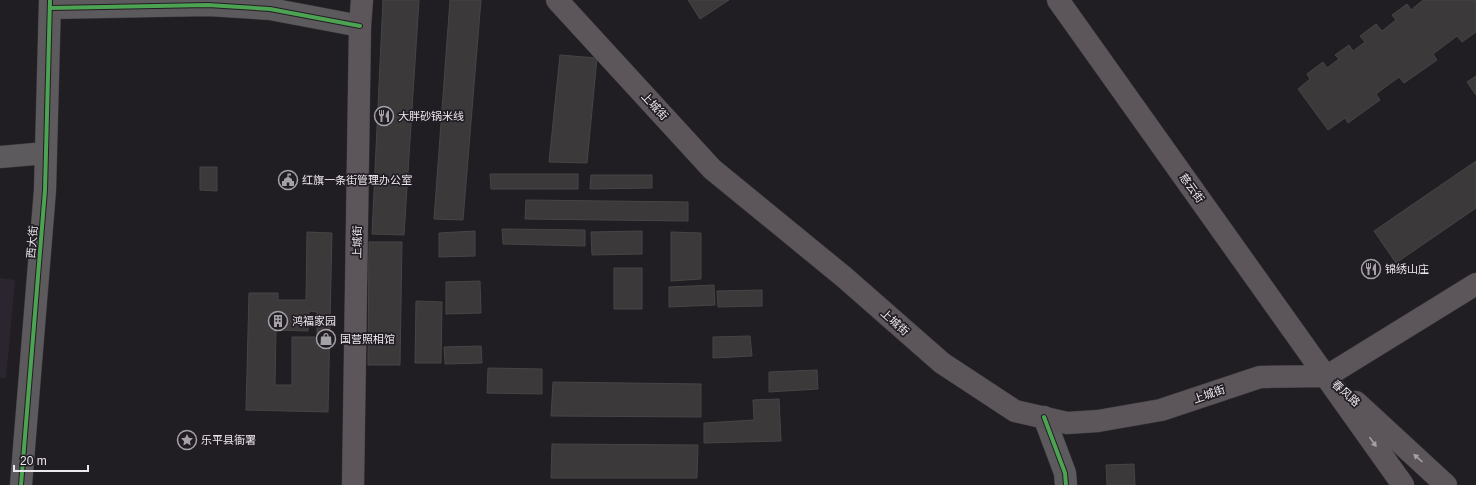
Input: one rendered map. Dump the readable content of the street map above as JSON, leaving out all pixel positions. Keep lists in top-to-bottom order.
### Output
{
  "streets": {
    "main road": ["上城街", "慈云街", "春风路"],
    "street": ["西大街"]
  },
  "crossings": [
    ["上城街", "慈云街"],
    ["上城街", "春风路"],
    ["慈云街", "春风路"]
  ],
  "places": {
    "restaurant": ["大胖砂锅米线", "锦绣山庄"],
    "public building": ["红旗一条街管理办公室"],
    "building": ["鸿福家园"],
    "shop": ["国营照相馆"],
    "place": ["乐平县衙署"]
  },
  "scale_bar": "20 m"
}
